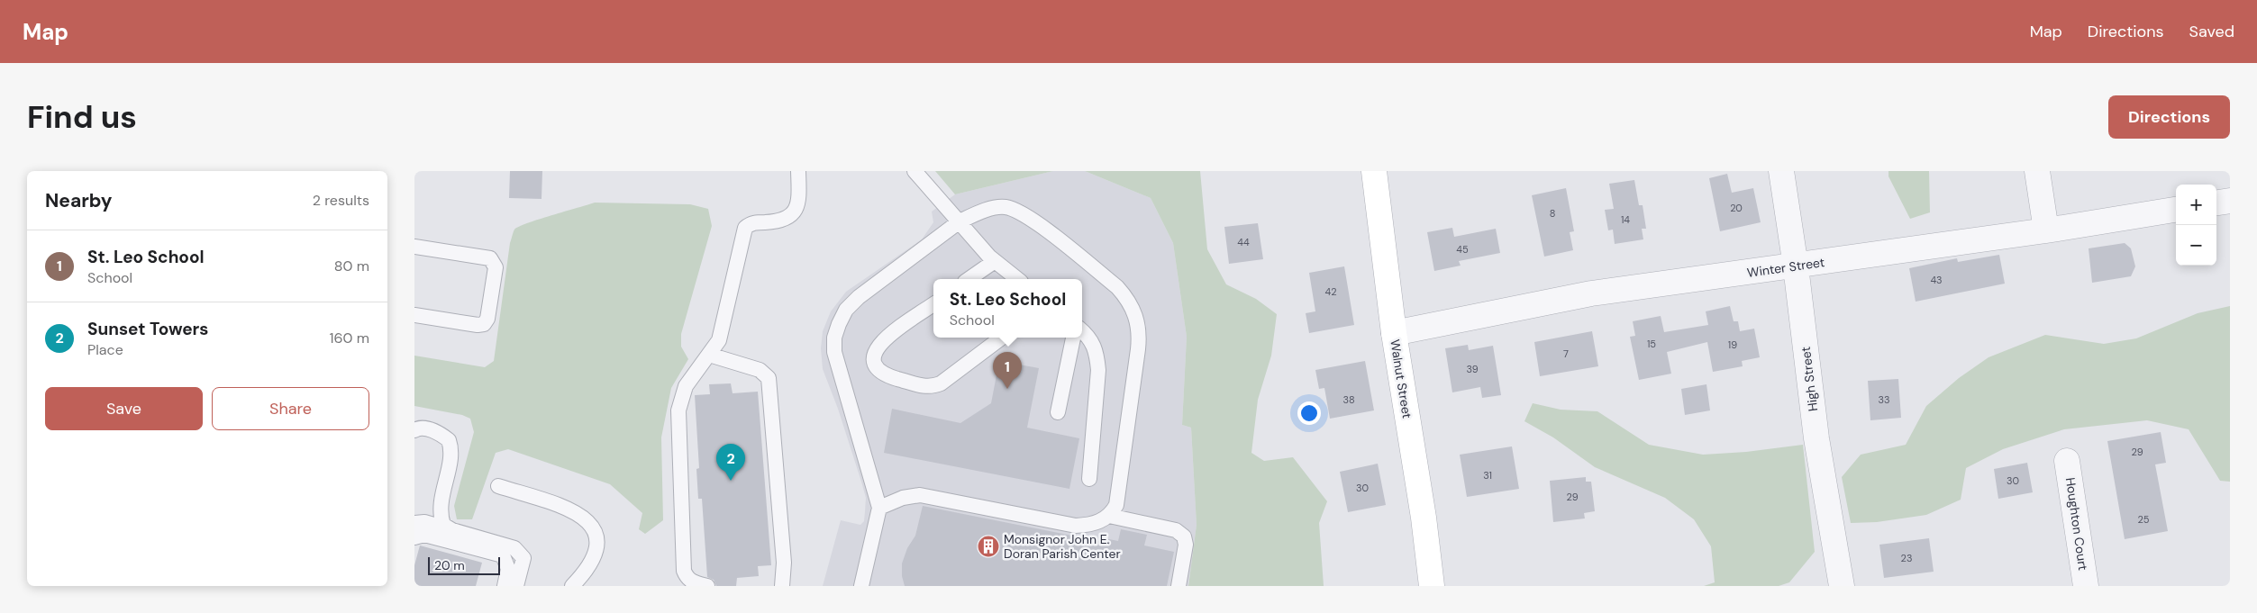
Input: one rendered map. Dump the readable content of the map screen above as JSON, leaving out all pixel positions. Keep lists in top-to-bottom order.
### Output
{
  "streets": {
    "street": [
      "Winter Street",
      "Walnut Street",
      "High Street",
      "Houghton Court"
    ]
  },
  "crossings": [
    ["Winter Street", "Walnut Street"],
    ["Winter Street", "High Street"]
  ],
  "places": {
    "building": ["Monsignor John E. Doran Parish Center"]
  },
  "house_numbers": [
    "20",
    "8",
    "14",
    "44",
    "45",
    "43",
    "42",
    "15",
    "19",
    "7",
    "39",
    "38",
    "33",
    "29",
    "31",
    "30",
    "30",
    "29",
    "25",
    "23"
  ],
  "scale_bar": "20 m",
  "page": {
    "header": "Map",
    "nav": ["Map", "Directions", "Saved"],
    "buttons": [
      "Directions",
      ["Save", "Share"]
    ],
    "title": "Find us",
    "heading": ["Nearby", "2 results"],
    "map_buttons": ["+", "−"],
    "list": [
      {
        "mark": "1",
        "name": "St. Leo School",
        "note": "School",
        "value": "80 m"
      },
      {
        "mark": "2",
        "name": "Sunset Towers",
        "note": "Place",
        "value": "160 m"
      }
    ],
    "popup": ["St. Leo School", "School"],
    "pins": ["1", "2"],
    "scale": "20 m"
  }
}
